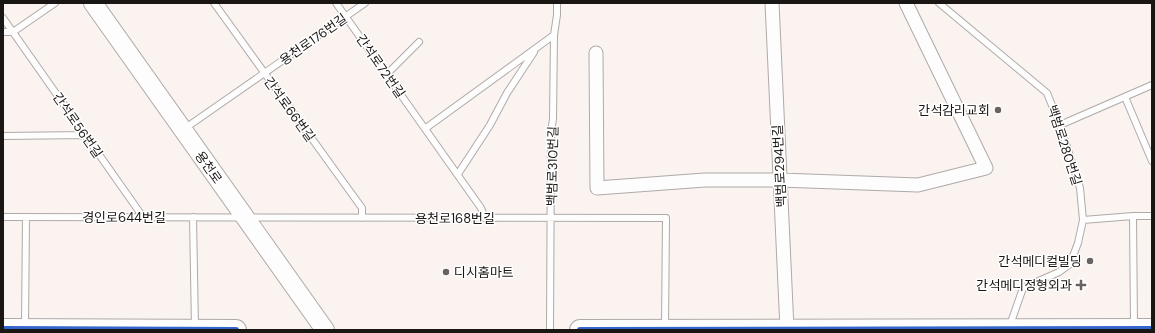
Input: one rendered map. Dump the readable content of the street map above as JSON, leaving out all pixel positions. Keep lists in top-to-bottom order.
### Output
{
  "streets": {
    "street": ["백범로294번길", "용천로"],
    "lane": [
      "용천로176번길",
      "간석로72번길",
      "간석로66번길",
      "간석로56번길",
      "백범로280번길",
      "백범로310번길",
      "경인로644번길",
      "용천로168번길"
    ]
  },
  "crossings": [
    ["용천로176번길", "간석로72번길"],
    ["용천로176번길", "간석로66번길"],
    ["용천로176번길", "용천로"],
    ["간석로72번길", "용천로168번길"],
    ["간석로66번길", "용천로168번길"],
    ["간석로56번길", "경인로644번길"],
    ["백범로310번길", "용천로168번길"],
    ["용천로", "경인로644번길"],
    ["용천로", "용천로168번길"],
    ["경인로644번길", "용천로168번길"]
  ],
  "places": {
    "other": ["간석감리교회", "간석메디컬빌딩", "디시홈마트"],
    "health": ["간석메디정형외과"]
  }
}
